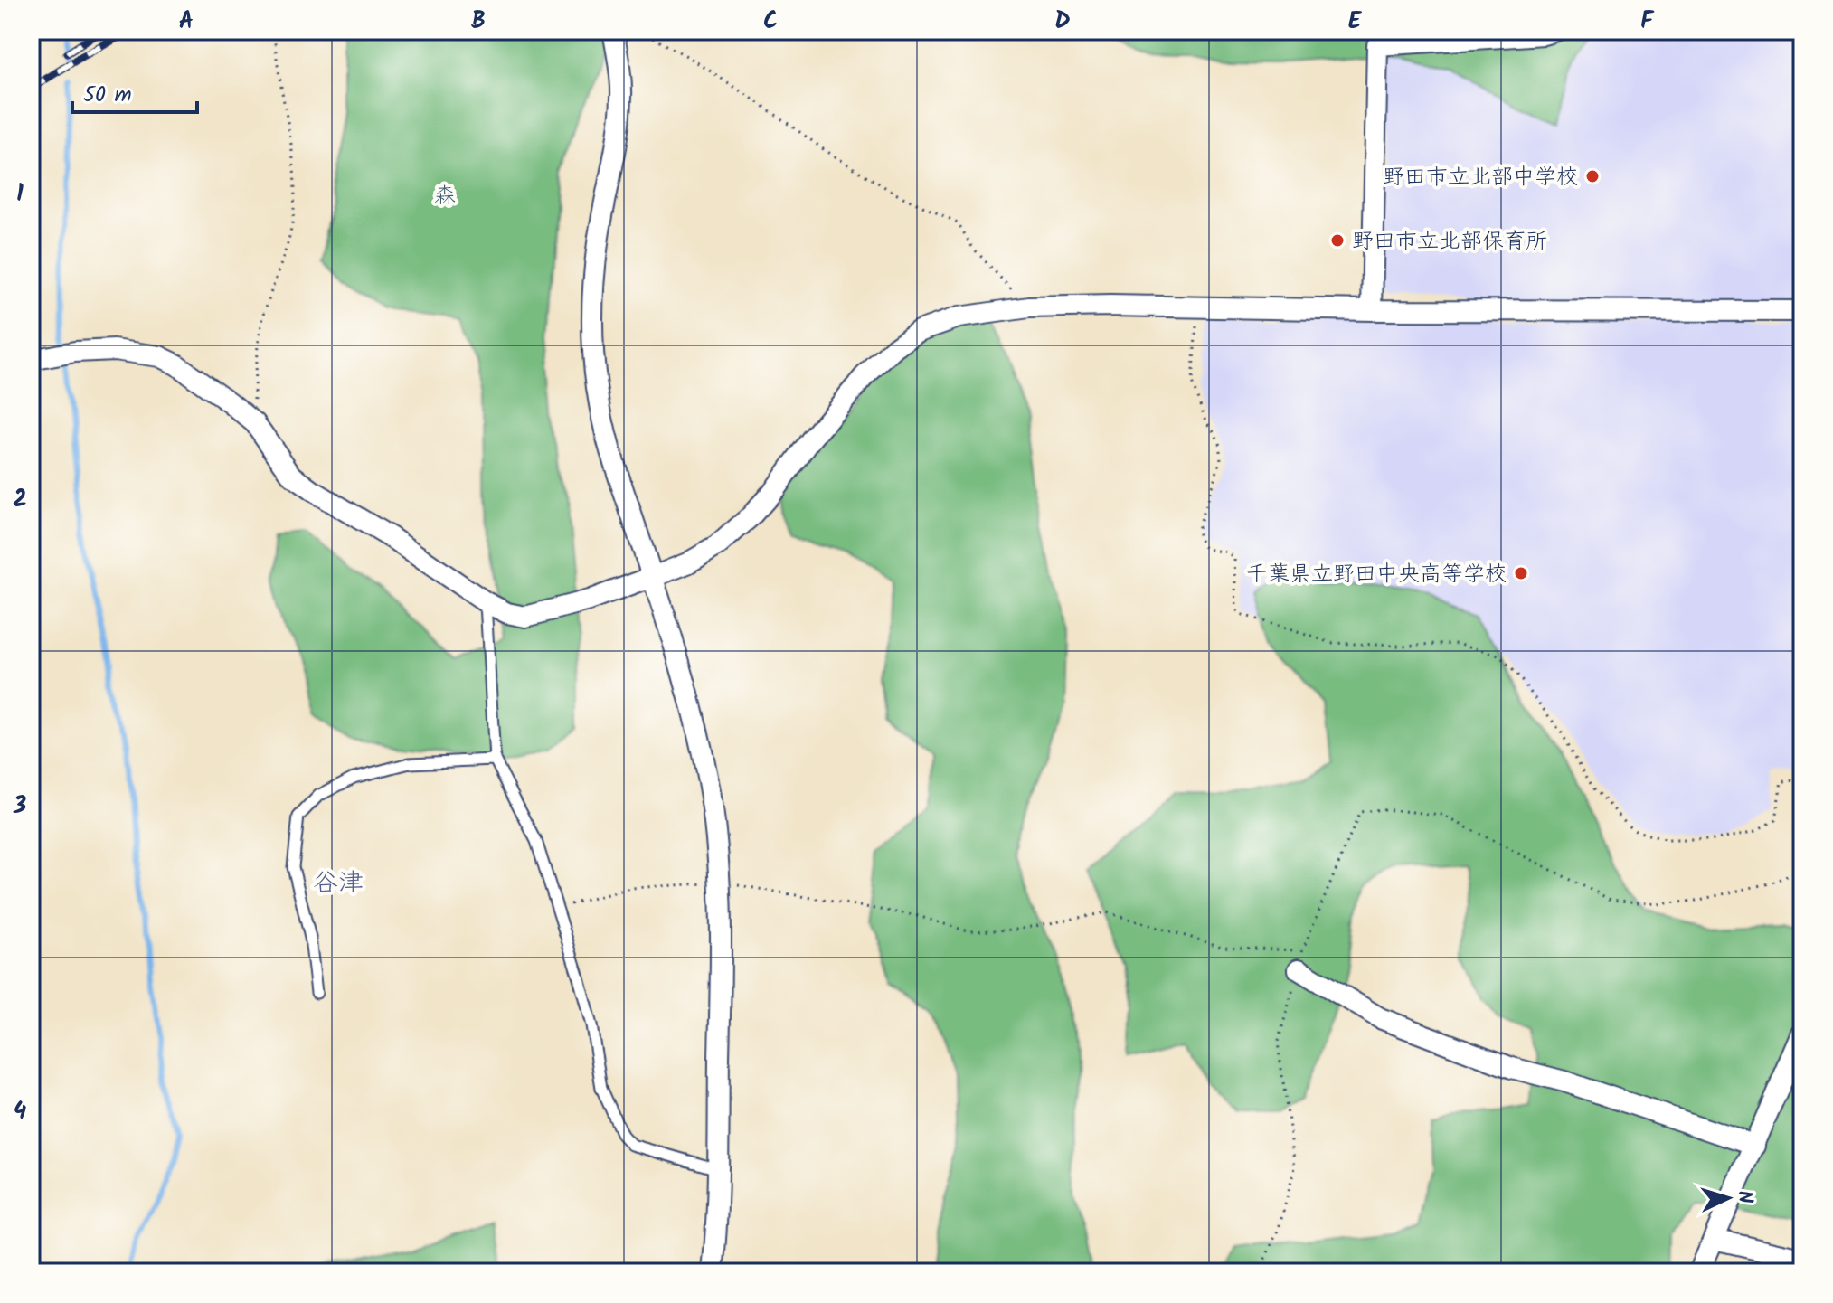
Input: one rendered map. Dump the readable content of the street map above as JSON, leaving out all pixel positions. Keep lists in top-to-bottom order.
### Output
{
  "districts": ["谷津"],
  "parks": ["森"],
  "places": ["野田市立北部中学校", "野田市立北部保育所", "千葉県立野田中央高等学校"],
  "scale_bar": "50 m",
  "north": "right",
  "grid": {
    "columns": [
      "A",
      "B",
      "C",
      "D",
      "E",
      "F"
    ],
    "rows": [
      "1",
      "2",
      "3",
      "4"
    ]
  }
}
